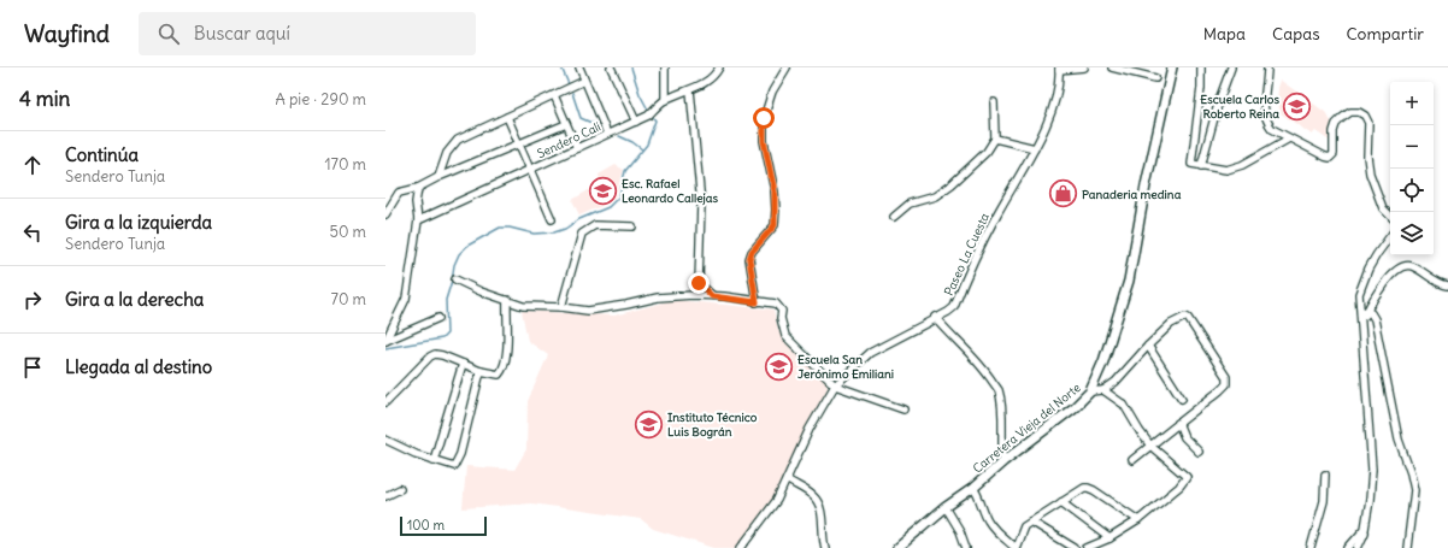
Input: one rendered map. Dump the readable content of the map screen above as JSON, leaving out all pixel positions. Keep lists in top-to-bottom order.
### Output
{
  "streets": {
    "street": ["Sendero Cali", "Paseo La Cuesta", "Carretera Vieja del Norte"]
  },
  "places": {
    "school or university": [
      "Escuela Carlos Roberto Reina",
      "Esc. Rafael Leonardo Callejas",
      "Escuela San Jerónimo Emiliani",
      "Instituto Técnico Luis Bográn"
    ],
    "shop": ["Panaderia medina"]
  },
  "scale_bar": "100 m",
  "page": {
    "header": "Wayfind",
    "search": "Buscar aquí",
    "nav": ["Mapa", "Capas", "Compartir"],
    "heading": ["4 min", "A pie · 290 m"],
    "map_buttons": ["+", "−"],
    "list": [
      ["Continúa", "Sendero Tunja", "170 m"],
      ["Gira a la izquierda", "Sendero Tunja", "50 m"],
      ["Gira a la derecha", "70 m"],
      "Llegada al destino"
    ],
    "scale": "100 m"
  }
}
